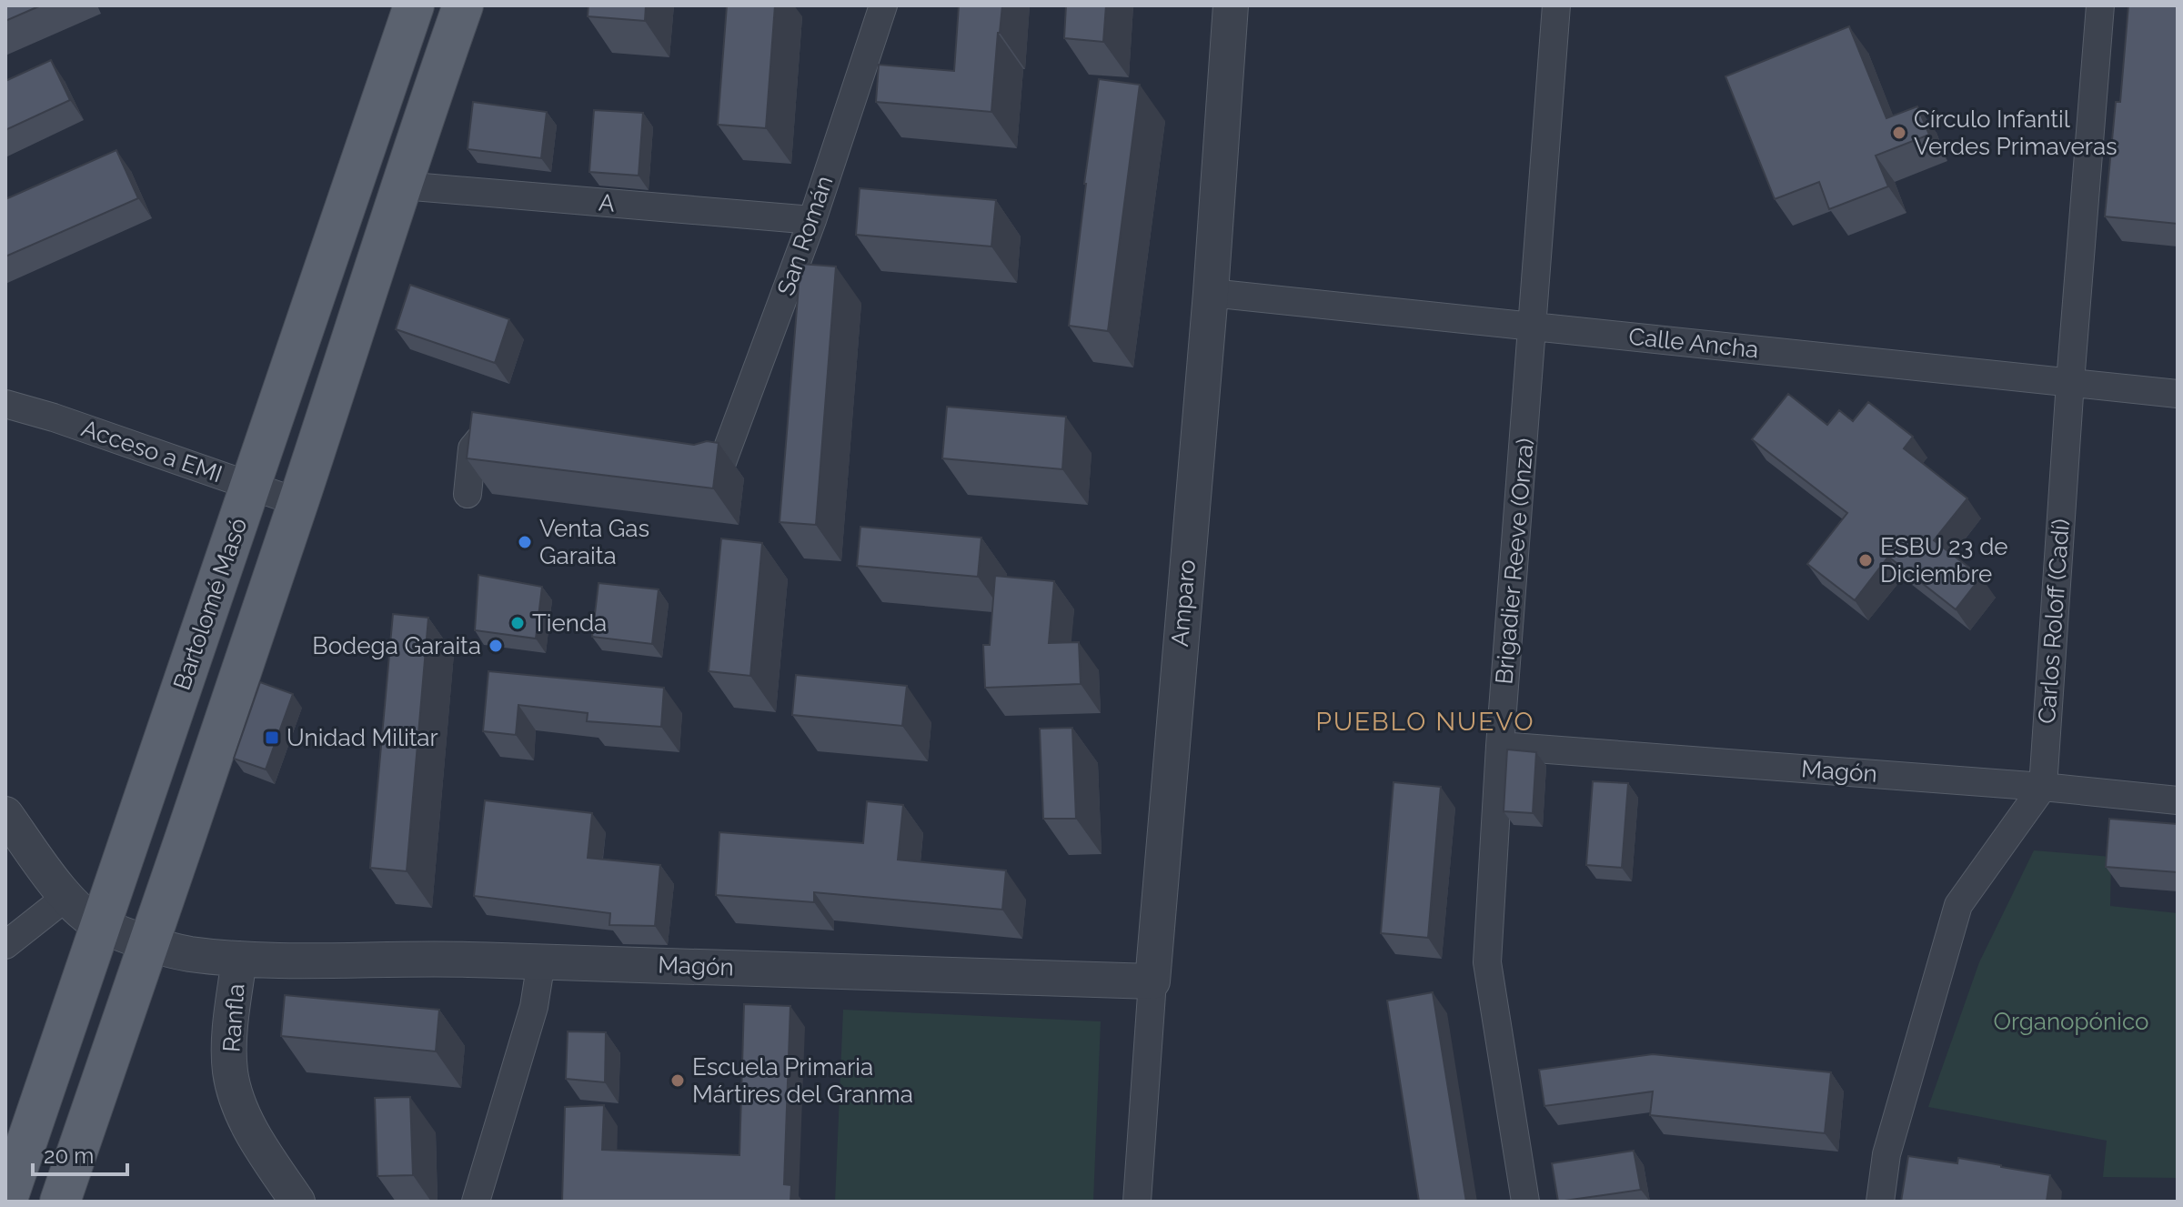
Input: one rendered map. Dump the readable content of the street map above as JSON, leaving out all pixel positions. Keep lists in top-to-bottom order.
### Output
{
  "streets": {
    "main road": ["Bartolomé Masó"],
    "street": [
      "A",
      "San Román",
      "Calle Ancha",
      "Acceso a EMI",
      "Brigadier Reeve (Onza)",
      "Amparo",
      "Carlos Roloff (Cadí)",
      "Magón",
      "Ranfla"
    ]
  },
  "crossings": [
    ["A", "San Román"],
    ["Calle Ancha", "Brigadier Reeve (Onza)"],
    ["Calle Ancha", "Amparo"],
    ["Calle Ancha", "Carlos Roloff (Cadí)"],
    ["Acceso a EMI", "Bartolomé Masó"],
    ["Brigadier Reeve (Onza)", "Magón"],
    ["Amparo", "Magón"],
    ["Bartolomé Masó", "Ranfla"],
    ["Carlos Roloff (Cadí)", "Magón"],
    ["Magón", "Ranfla"]
  ],
  "districts": ["PUEBLO NUEVO"],
  "parks": ["Organopónico"],
  "places": {
    "other": [
      "Círculo Infantil Verdes Primaveras",
      "Venta Gas Garaita",
      "ESBU 23 de Diciembre",
      "Tienda",
      "Bodega Garaita",
      "Escuela Primaria Mártires del Granma"
    ],
    "transit": ["Unidad Militar"]
  },
  "scale_bar": "20 m"
}
